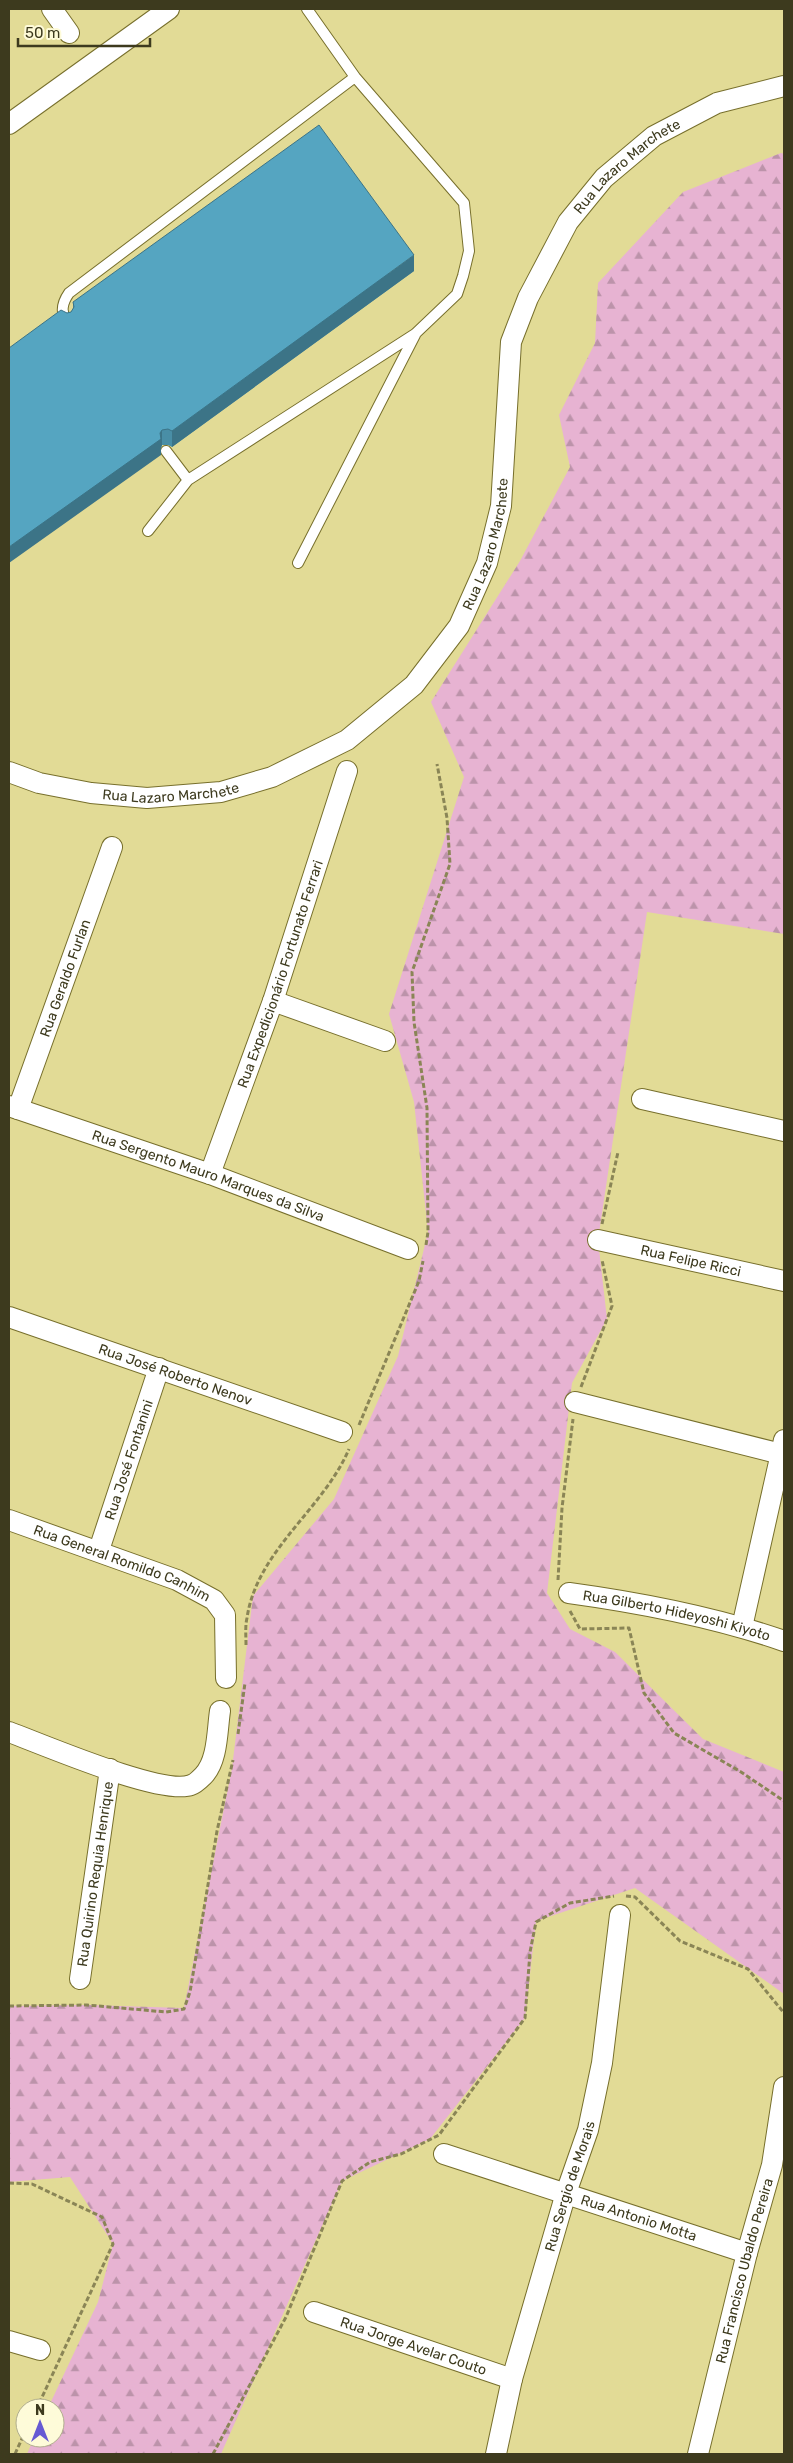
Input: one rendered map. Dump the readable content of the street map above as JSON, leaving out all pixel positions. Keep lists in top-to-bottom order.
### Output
{
  "streets": {
    "street": [
      "Rua Lazaro Marchete",
      "Rua Expedicionário Fortunato Ferrari",
      "Rua Geraldo Furlan",
      "Rua Sergento Mauro Marques da Silva",
      "Rua Felipe Ricci",
      "Rua José Roberto Nenov",
      "Rua José Fontanini",
      "Rua General Romildo Canhim",
      "Rua Gilberto Hideyoshi Kiyoto",
      "Rua Quirino Requia Henrique",
      "Rua Sergio de Morais",
      "Rua Antonio Motta",
      "Rua Francisco Ubaldo Pereira",
      "Rua Jorge Avelar Couto"
    ]
  },
  "crossings": [
    ["Rua Expedicionário Fortunato Ferrari", "Rua Sergento Mauro Marques da Silva"],
    ["Rua Geraldo Furlan", "Rua Sergento Mauro Marques da Silva"],
    ["Rua José Roberto Nenov", "Rua José Fontanini"],
    ["Rua José Fontanini", "Rua General Romildo Canhim"],
    ["Rua Sergio de Morais", "Rua Antonio Motta"],
    ["Rua Sergio de Morais", "Rua Jorge Avelar Couto"],
    ["Rua Antonio Motta", "Rua Francisco Ubaldo Pereira"]
  ],
  "scale_bar": "50 m",
  "north": "top"
}
